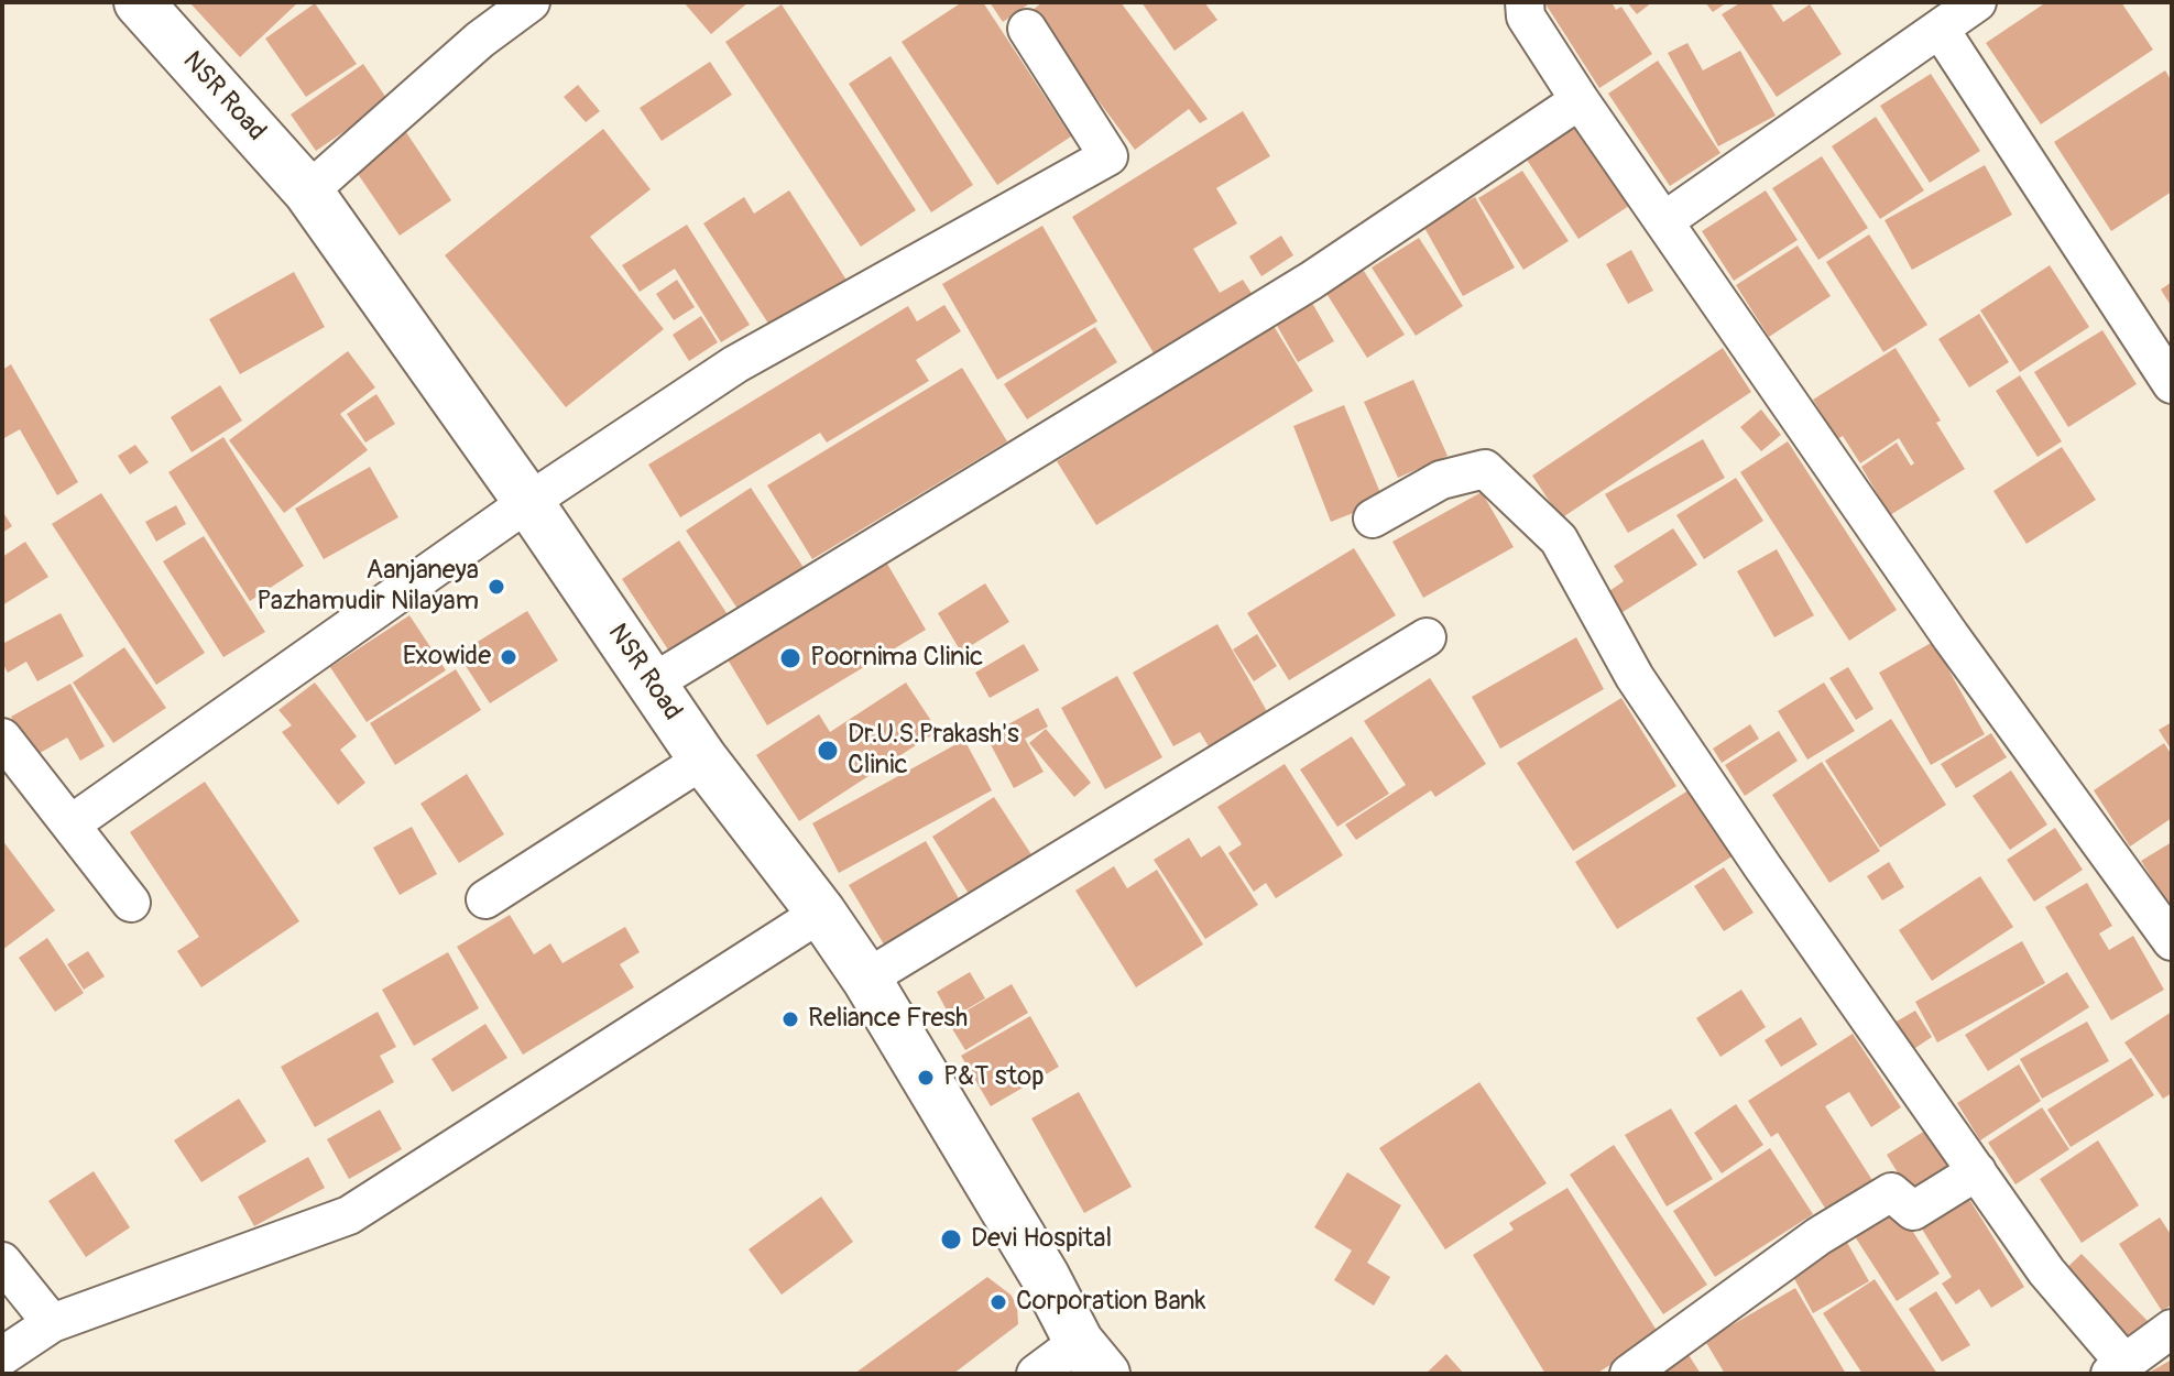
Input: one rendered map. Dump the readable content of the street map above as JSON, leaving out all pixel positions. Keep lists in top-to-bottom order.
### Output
{
  "streets": {
    "main road": ["NSR Road"]
  },
  "places": [
    "Aanjaneya Pazhamudir Nilayam",
    "Exowide",
    "Poornima Clinic",
    "Dr.U.S.Prakash's Clinic",
    "Reliance Fresh",
    "P&T stop",
    "Devi Hospital",
    "Corporation Bank"
  ]
}
